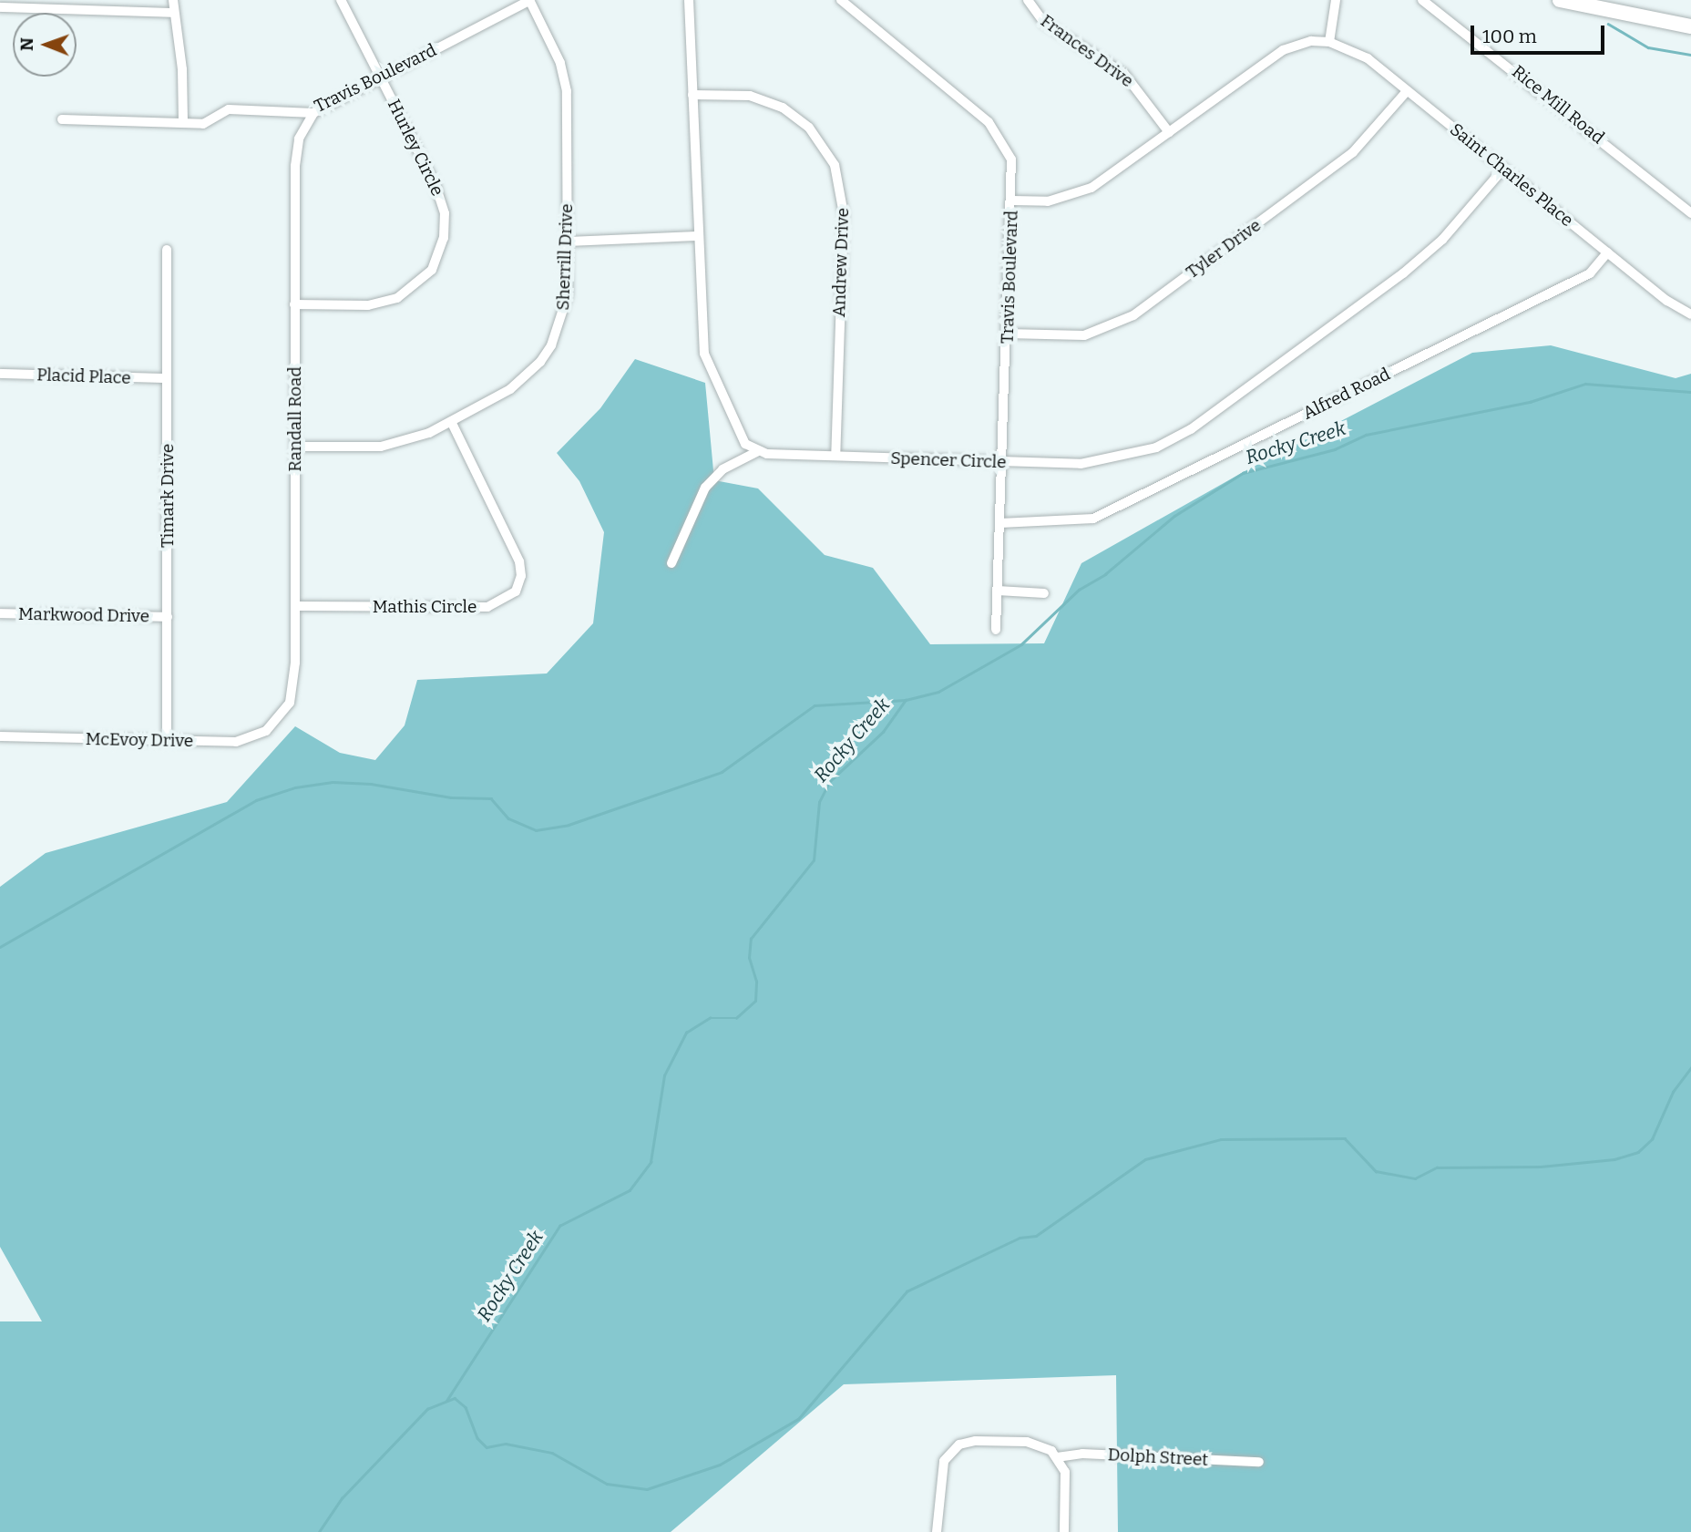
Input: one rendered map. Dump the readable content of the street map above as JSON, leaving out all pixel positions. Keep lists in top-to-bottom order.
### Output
{
  "streets": {
    "street": [
      "Frances Drive",
      "Travis Boulevard",
      "Rice Mill Road",
      "Hurley Circle",
      "Saint Charles Place",
      "Tyler Drive",
      "Sherrill Drive",
      "Andrew Drive",
      "Placid Place",
      "Alfred Road",
      "Randall Road",
      "Spencer Circle",
      "Timark Drive",
      "Mathis Circle",
      "Markwood Drive",
      "McEvoy Drive",
      "Dolph Street"
    ]
  },
  "crossings": [
    ["Frances Drive", "Saint Charles Place"],
    ["Travis Boulevard", "Hurley Circle"],
    ["Travis Boulevard", "Saint Charles Place"],
    ["Travis Boulevard", "Tyler Drive"],
    ["Travis Boulevard", "Sherrill Drive"],
    ["Travis Boulevard", "Alfred Road"],
    ["Travis Boulevard", "Randall Road"],
    ["Travis Boulevard", "Spencer Circle"],
    ["Hurley Circle", "Randall Road"],
    ["Saint Charles Place", "Tyler Drive"],
    ["Saint Charles Place", "Alfred Road"],
    ["Saint Charles Place", "Spencer Circle"],
    ["Sherrill Drive", "Randall Road"],
    ["Sherrill Drive", "Mathis Circle"],
    ["Andrew Drive", "Spencer Circle"],
    ["Placid Place", "Timark Drive"],
    ["Randall Road", "Mathis Circle"],
    ["Randall Road", "McEvoy Drive"],
    ["Timark Drive", "Markwood Drive"],
    ["Timark Drive", "McEvoy Drive"]
  ],
  "water": ["Rocky Creek"],
  "scale_bar": "100 m",
  "north": "left"
}
